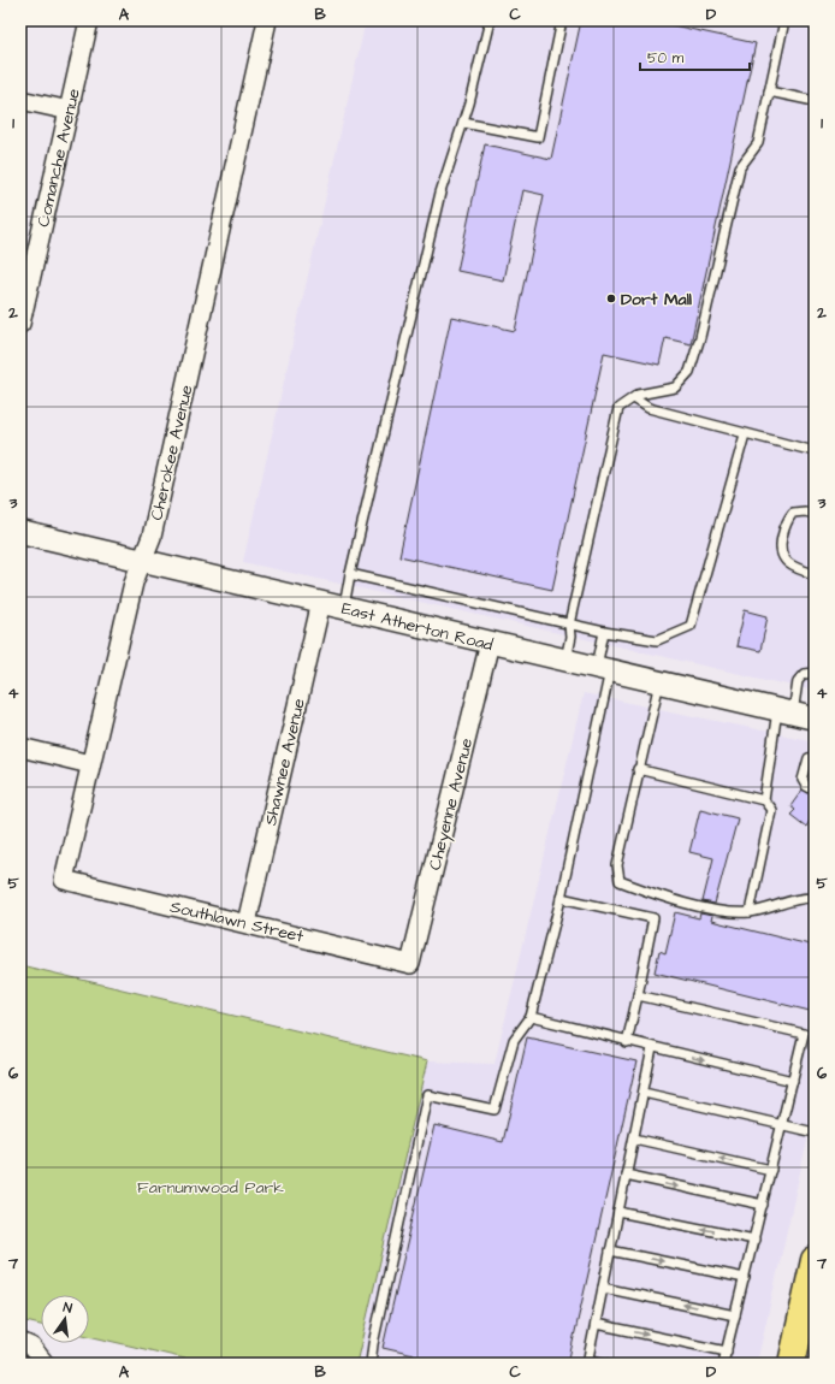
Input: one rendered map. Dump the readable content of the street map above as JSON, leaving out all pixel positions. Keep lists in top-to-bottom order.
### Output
{
  "streets": {
    "street": [
      "Comanche Avenue",
      "Cherokee Avenue",
      "East Atherton Road",
      "Shawnee Avenue",
      "Cheyenne Avenue",
      "Southlawn Street"
    ]
  },
  "crossings": [
    ["Cherokee Avenue", "East Atherton Road"],
    ["Cherokee Avenue", "Southlawn Street"],
    ["East Atherton Road", "Shawnee Avenue"],
    ["East Atherton Road", "Cheyenne Avenue"],
    ["Shawnee Avenue", "Southlawn Street"],
    ["Cheyenne Avenue", "Southlawn Street"]
  ],
  "parks": ["Farnumwood Park"],
  "places": ["Dort Mall"],
  "scale_bar": "50 m",
  "north": "top",
  "grid": {
    "columns": [
      "A",
      "B",
      "C",
      "D"
    ],
    "rows": [
      "1",
      "2",
      "3",
      "4",
      "5",
      "6",
      "7"
    ]
  }
}
